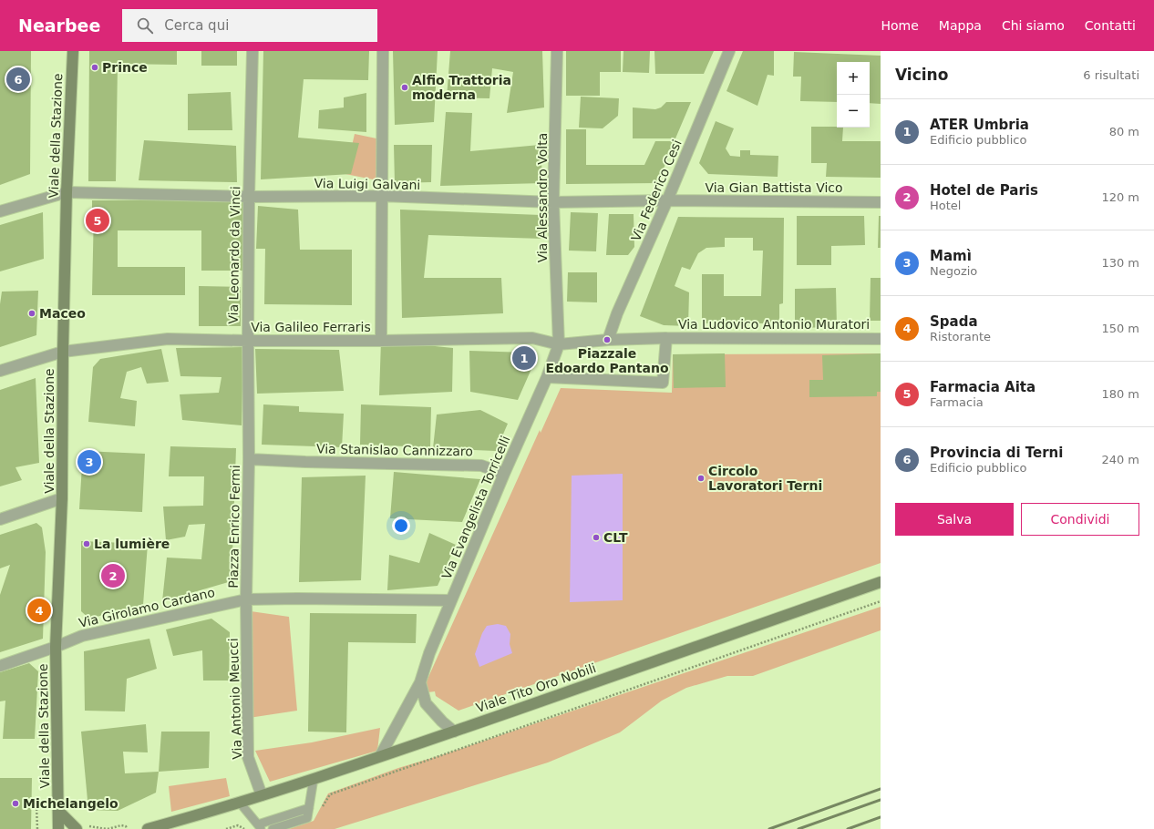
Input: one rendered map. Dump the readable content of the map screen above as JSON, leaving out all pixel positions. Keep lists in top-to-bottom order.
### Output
{
  "streets": {
    "street": [
      "Viale della Stazione",
      "Via Luigi Galvani",
      "Via Gian Battista Vico",
      "Via Federico Cesi",
      "Via Alessandro Volta",
      "Via Leonardo da Vinci",
      "Via Ludovico Antonio Muratori",
      "Via Galileo Ferraris",
      "Via Stanislao Cannizzaro",
      "Via Evangelista Torricelli",
      "Piazza Enrico Fermi",
      "Via Girolamo Cardano",
      "Viale Tito Oro Nobili",
      "Via Antonio Meucci"
    ]
  },
  "crossings": [
    ["Viale della Stazione", "Via Luigi Galvani"],
    ["Viale della Stazione", "Via Galileo Ferraris"],
    ["Viale della Stazione", "Via Girolamo Cardano"],
    ["Via Luigi Galvani", "Via Gian Battista Vico"],
    ["Via Luigi Galvani", "Via Federico Cesi"],
    ["Via Luigi Galvani", "Via Alessandro Volta"],
    ["Via Luigi Galvani", "Via Leonardo da Vinci"],
    ["Via Gian Battista Vico", "Via Federico Cesi"],
    ["Via Alessandro Volta", "Via Galileo Ferraris"],
    ["Via Alessandro Volta", "Via Evangelista Torricelli"],
    ["Via Leonardo da Vinci", "Via Galileo Ferraris"],
    ["Via Leonardo da Vinci", "Piazza Enrico Fermi"],
    ["Via Galileo Ferraris", "Via Evangelista Torricelli"],
    ["Via Stanislao Cannizzaro", "Via Evangelista Torricelli"],
    ["Via Stanislao Cannizzaro", "Piazza Enrico Fermi"],
    ["Via Evangelista Torricelli", "Piazza Enrico Fermi"],
    ["Via Evangelista Torricelli", "Viale Tito Oro Nobili"],
    ["Piazza Enrico Fermi", "Via Girolamo Cardano"],
    ["Piazza Enrico Fermi", "Via Antonio Meucci"],
    ["Via Girolamo Cardano", "Via Antonio Meucci"],
    ["Viale Tito Oro Nobili", "Via Antonio Meucci"]
  ],
  "places": [
    "Prince",
    "Alfio Trattoria moderna",
    "Maceo",
    "Piazzale Edoardo Pantano",
    "Circolo Lavoratori Terni",
    "CLT",
    "La lumière",
    "Michelangelo"
  ],
  "page": {
    "header": "Nearbee",
    "search": "Cerca qui",
    "nav": [
      "Home",
      "Mappa",
      "Chi siamo",
      "Contatti"
    ],
    "heading": ["Vicino", "6 risultati"],
    "map_buttons": ["+", "−"],
    "pins": [
      "6",
      "5",
      "1",
      "3",
      "2",
      "4"
    ],
    "list": [
      {
        "mark": "1",
        "name": "ATER Umbria",
        "note": "Edificio pubblico",
        "value": "80 m"
      },
      {
        "mark": "2",
        "name": "Hotel de Paris",
        "note": "Hotel",
        "value": "120 m"
      },
      {
        "mark": "3",
        "name": "Mamì",
        "note": "Negozio",
        "value": "130 m"
      },
      {
        "mark": "4",
        "name": "Spada",
        "note": "Ristorante",
        "value": "150 m"
      },
      {
        "mark": "5",
        "name": "Farmacia Aita",
        "note": "Farmacia",
        "value": "180 m"
      },
      {
        "mark": "6",
        "name": "Provincia di Terni",
        "note": "Edificio pubblico",
        "value": "240 m"
      }
    ],
    "buttons": ["Salva", "Condividi"]
  }
}
